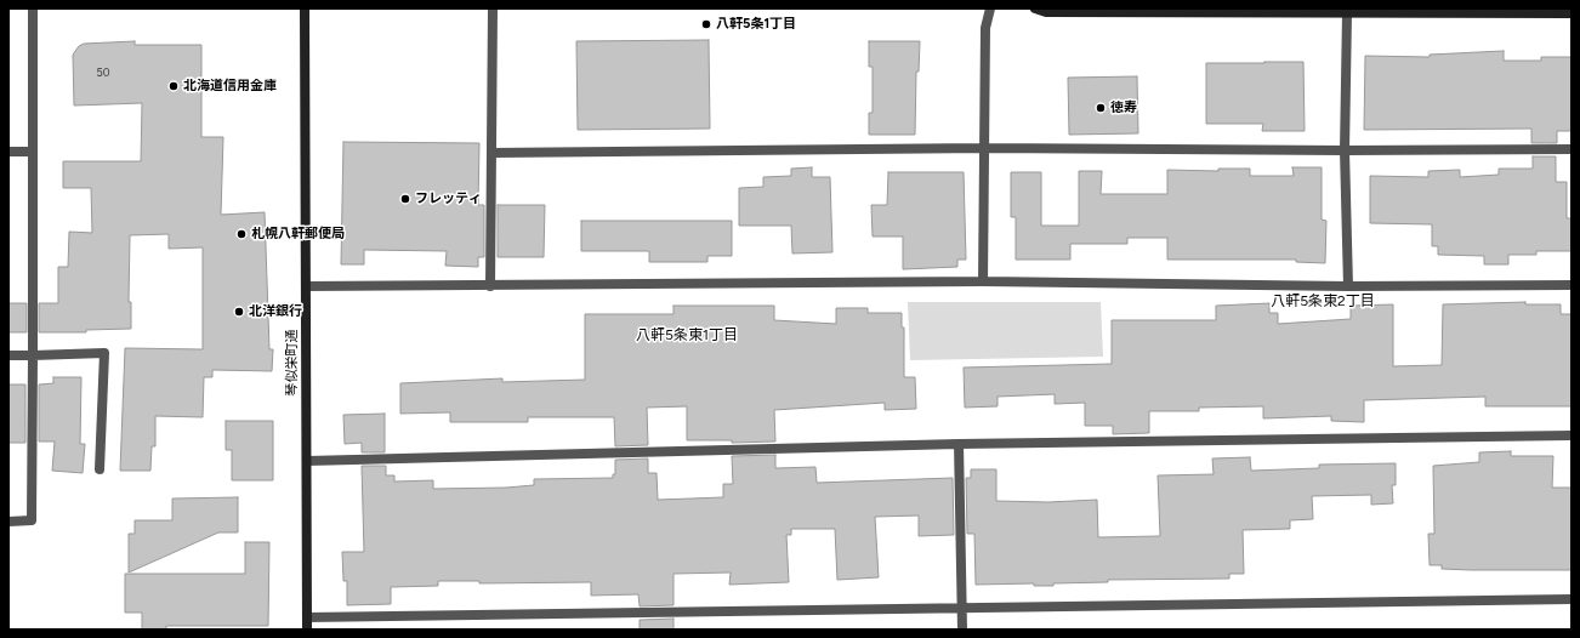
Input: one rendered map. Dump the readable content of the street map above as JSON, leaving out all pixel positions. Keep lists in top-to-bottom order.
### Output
{
  "streets": {
    "main road": ["琴似栄町通"]
  },
  "districts": ["八軒5条東2丁目", "八軒5条東1丁目"],
  "places": [
    "八軒5条1丁目",
    "北海道信用金庫",
    "徳寿",
    "フレッティ",
    "札幌八軒郵便局",
    "北洋銀行"
  ],
  "house_numbers": ["50"]
}
